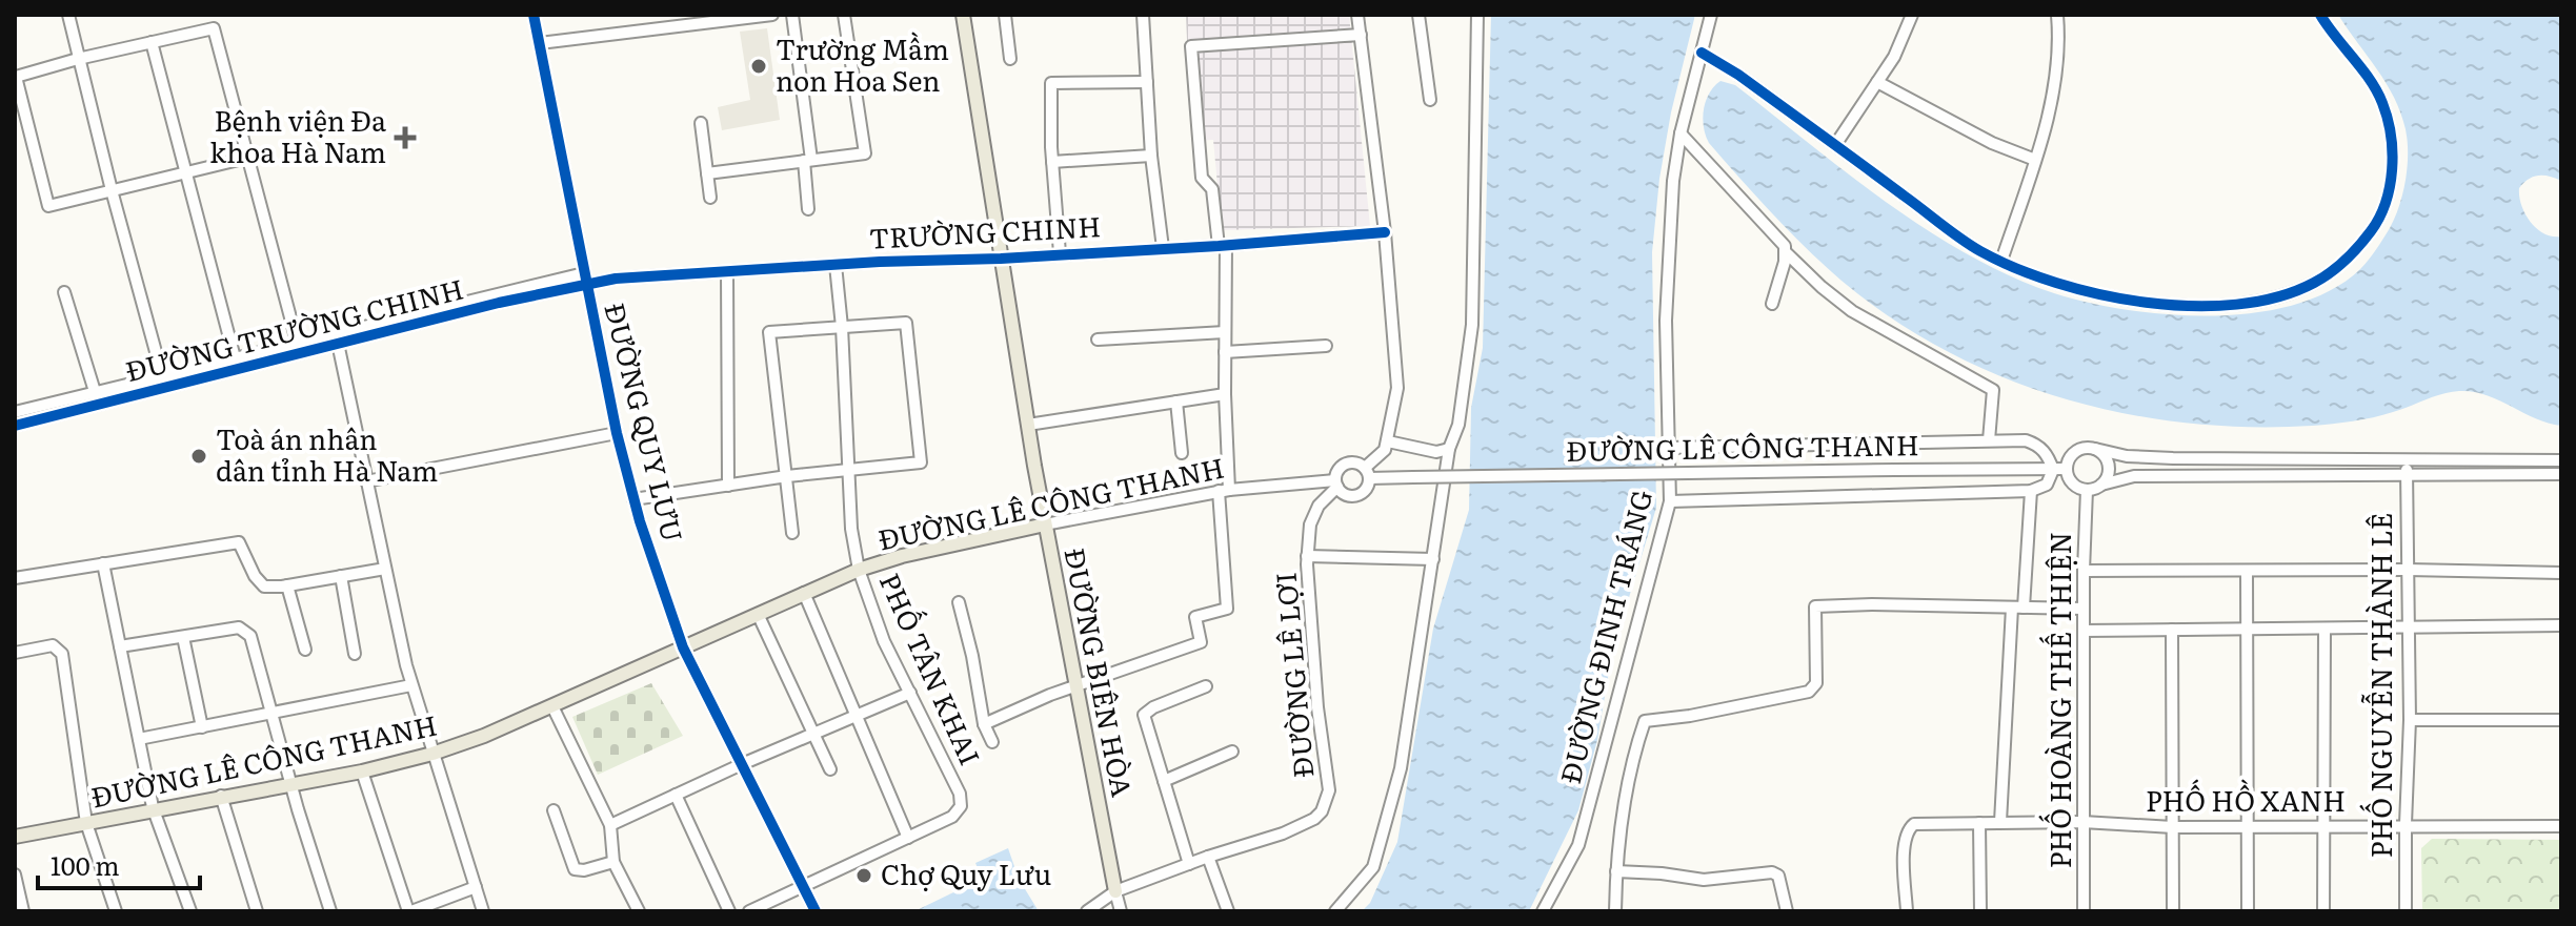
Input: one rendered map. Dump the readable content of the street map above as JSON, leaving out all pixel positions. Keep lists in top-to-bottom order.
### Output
{
  "streets": {
    "main road": ["ĐƯỜNG LÊ CÔNG THANH", "ĐƯỜNG BIÊN HÒA"],
    "street": [
      "TRƯỜNG CHINH",
      "ĐƯỜNG TRƯỜNG CHINH",
      "ĐƯỜNG QUY LƯU",
      "ĐƯỜNG ĐINH TRÁNG",
      "PHỐ TÂN KHAI",
      "ĐƯỜNG LÊ LỢI",
      "PHỐ NGUYỄN THÀNH LÊ",
      "PHỐ HOÀNG THẾ THIỆN",
      "PHỐ HỒ XANH"
    ]
  },
  "crossings": [
    ["TRƯỜNG CHINH", "ĐƯỜNG TRƯỜNG CHINH"],
    ["TRƯỜNG CHINH", "ĐƯỜNG QUY LƯU"],
    ["TRƯỜNG CHINH", "PHỐ TÂN KHAI"],
    ["TRƯỜNG CHINH", "ĐƯỜNG BIÊN HÒA"],
    ["ĐƯỜNG TRƯỜNG CHINH", "ĐƯỜNG QUY LƯU"],
    ["ĐƯỜNG QUY LƯU", "ĐƯỜNG LÊ CÔNG THANH"],
    ["ĐƯỜNG QUY LƯU", "PHỐ TÂN KHAI"],
    ["ĐƯỜNG LÊ CÔNG THANH", "PHỐ TÂN KHAI"],
    ["ĐƯỜNG LÊ CÔNG THANH", "ĐƯỜNG BIÊN HÒA"],
    ["ĐƯỜNG LÊ CÔNG THANH", "ĐƯỜNG LÊ LỢI"],
    ["ĐƯỜNG LÊ CÔNG THANH", "PHỐ HOÀNG THẾ THIỆN"],
    ["ĐƯỜNG BIÊN HÒA", "ĐƯỜNG LÊ LỢI"],
    ["PHỐ NGUYỄN THÀNH LÊ", "PHỐ HỒ XANH"],
    ["PHỐ HOÀNG THẾ THIỆN", "PHỐ HỒ XANH"]
  ],
  "places": {
    "other": ["Trường Mầm non Hoa Sen", "Toà án nhân dân tỉnh Hà Nam", "Chợ Quy Lưu"],
    "health": ["Bệnh viện Đa khoa Hà Nam"]
  },
  "scale_bar": "100 m"
}
